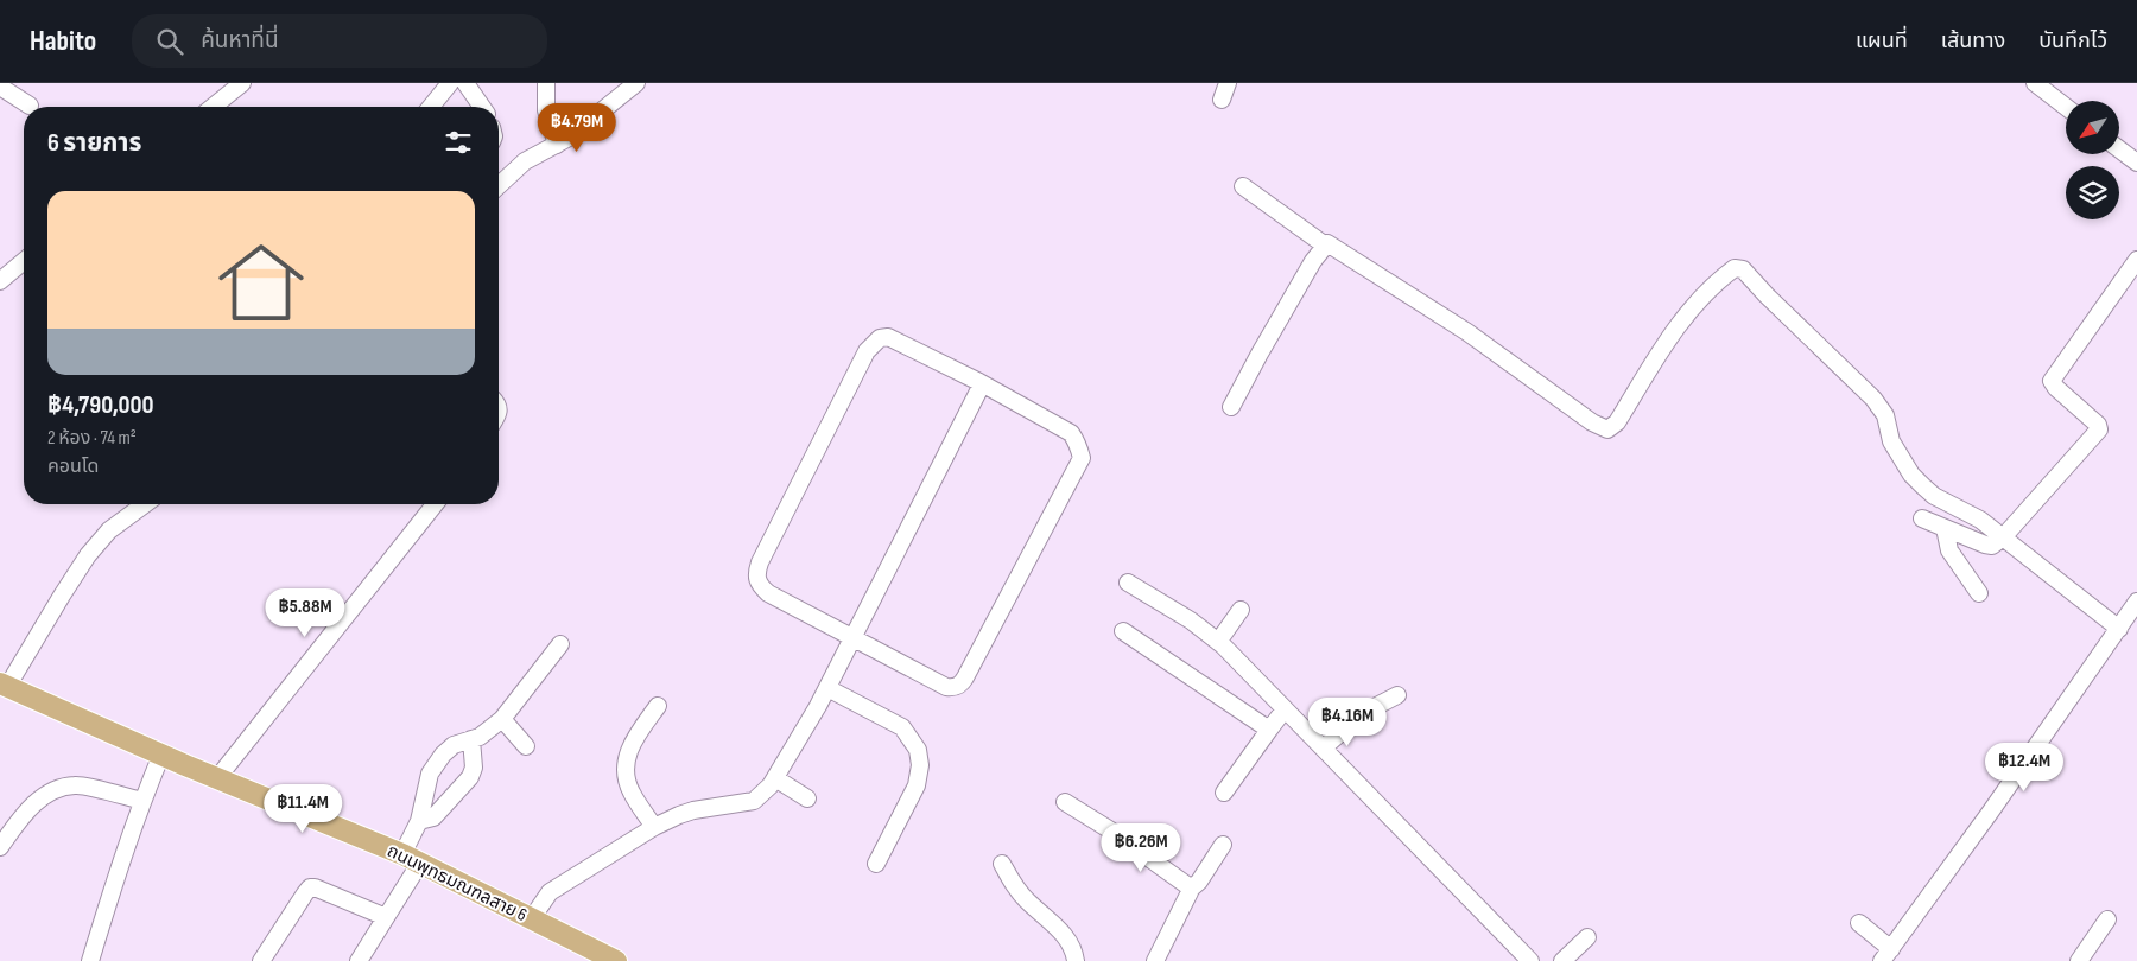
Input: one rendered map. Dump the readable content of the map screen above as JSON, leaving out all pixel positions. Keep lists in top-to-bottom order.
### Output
{
  "streets": {
    "main road": ["ถนนพุทธมณฑลสาย 6"]
  },
  "north": "bottom left",
  "page": {
    "header": "Habito",
    "search": "ค้นหาที่นี่",
    "nav": ["แผนที่", "เส้นทาง", "บันทึกไว้"],
    "price": [
      "฿4.79M",
      "฿5.88M",
      "฿4.16M",
      "฿12.4M",
      "฿11.4M",
      "฿6.26M"
    ],
    "heading": "6 รายการ",
    "list": [
      {
        "name": "฿4,790,000",
        "note": "2 ห้อง · 74 m² · คอนโด"
      }
    ]
  }
}
